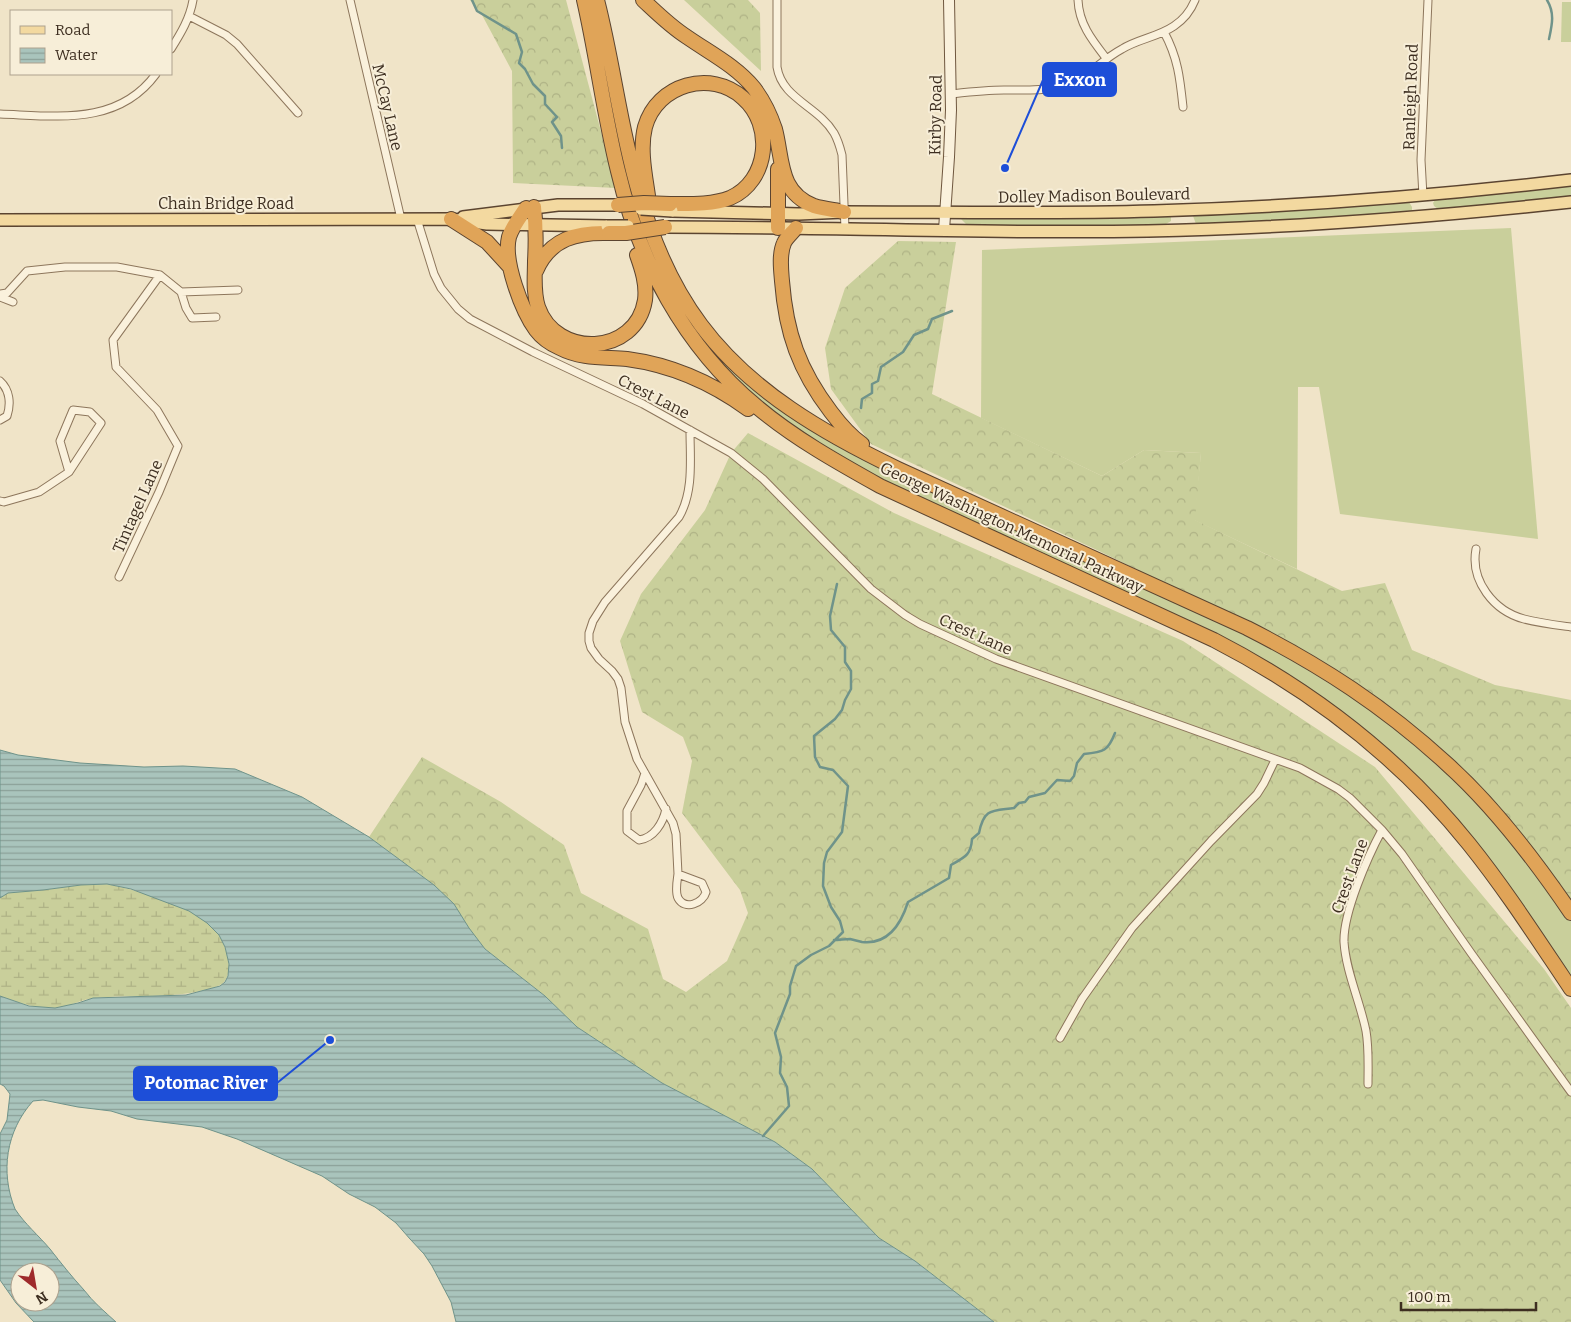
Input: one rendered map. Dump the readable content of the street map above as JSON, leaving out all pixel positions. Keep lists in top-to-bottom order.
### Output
{
  "streets": {
    "highway": ["George Washington Memorial Parkway"],
    "main road": ["Kirby Road", "Dolley Madison Boulevard", "Chain Bridge Road"],
    "street": [
      "Ranleigh Road",
      "McCay Lane",
      "Crest Lane",
      "Tintagel Lane"
    ]
  },
  "crossings": [
    ["Ranleigh Road", "Dolley Madison Boulevard"],
    ["McCay Lane", "Chain Bridge Road"],
    ["Kirby Road", "Dolley Madison Boulevard"],
    ["Chain Bridge Road", "Crest Lane"]
  ],
  "places": ["Exxon", "Potomac River"],
  "legend": ["Road", "Water"],
  "scale_bar": "100 m",
  "north": "bottom right"
}
